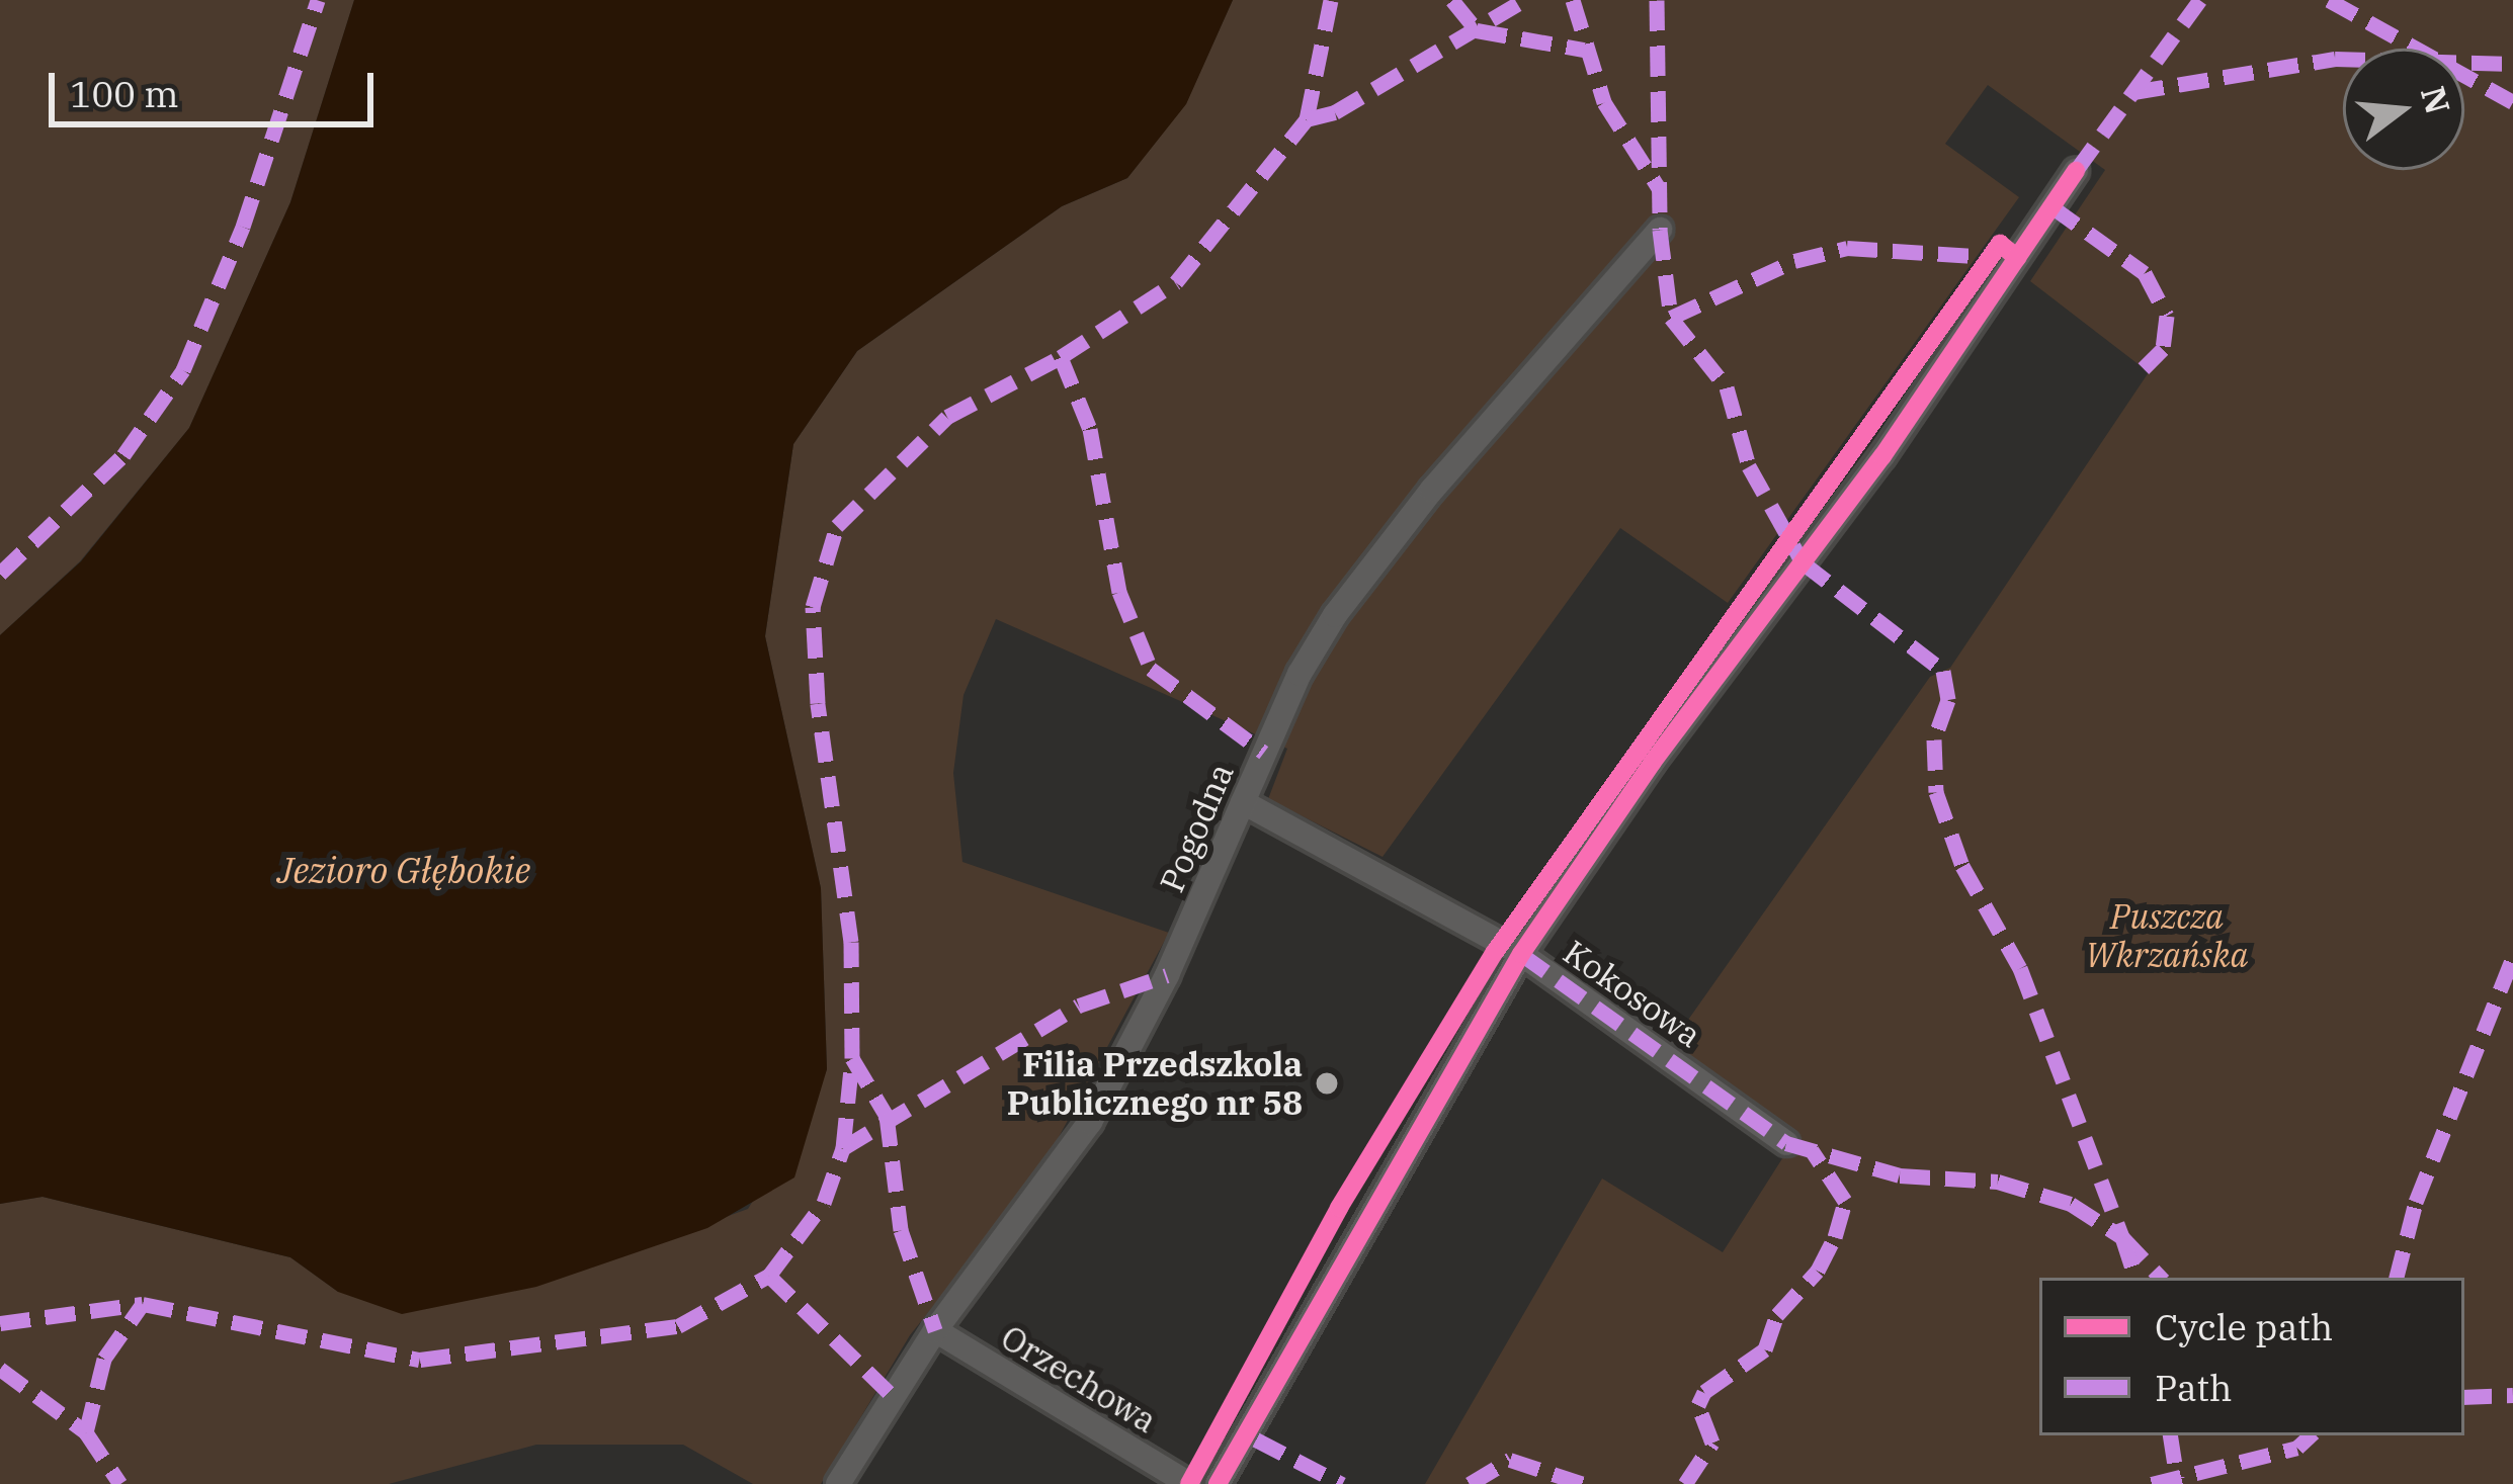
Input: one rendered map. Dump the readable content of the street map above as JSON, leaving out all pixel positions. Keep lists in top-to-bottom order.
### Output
{
  "streets": {
    "street": ["Pogodna", "Kokosowa", "Orzechowa"]
  },
  "crossings": [
    ["Pogodna", "Kokosowa"],
    ["Pogodna", "Orzechowa"]
  ],
  "water": ["Jezioro Głębokie"],
  "parks": ["Puszcza Wkrzańska"],
  "places": ["Filia Przedszkola Publicznego nr 58"],
  "legend": ["Cycle path", "Path"],
  "scale_bar": "100 m",
  "north": "right"
}
